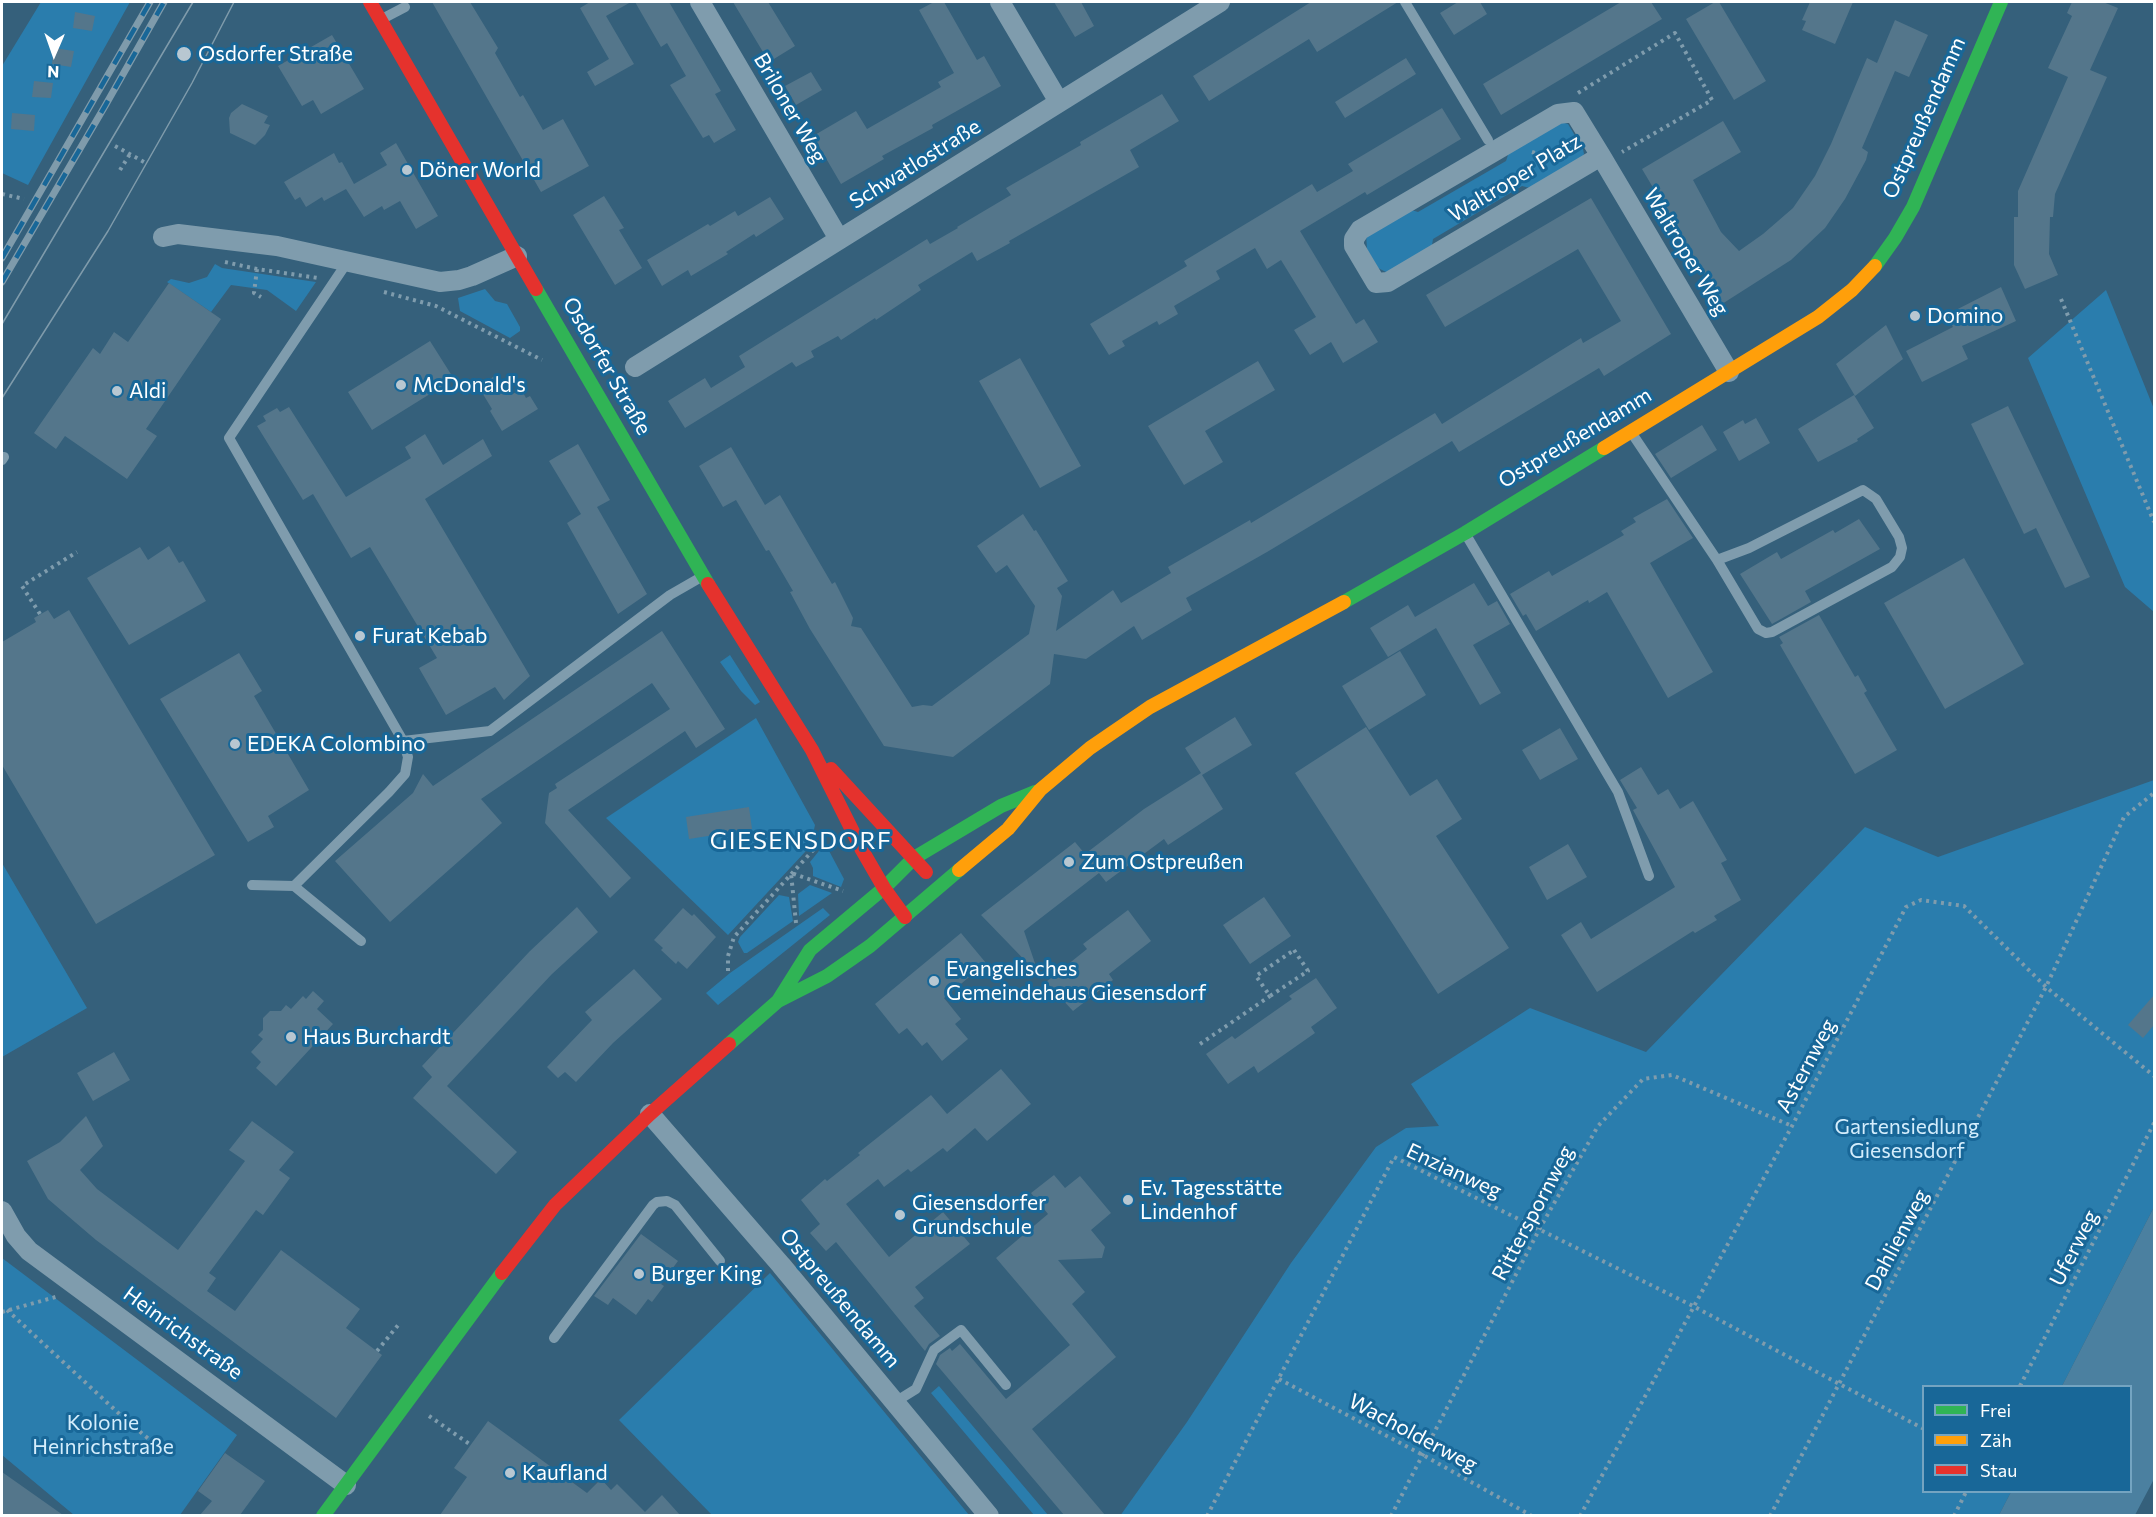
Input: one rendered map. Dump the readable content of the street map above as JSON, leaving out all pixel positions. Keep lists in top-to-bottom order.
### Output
{
  "streets": {
    "main road": ["Ostpreußendamm", "Osdorfer Straße"],
    "street": [
      "Briloner Weg",
      "Schwatlostraße",
      "Waltroper Platz",
      "Waltroper Weg",
      "Heinrichstraße"
    ],
    "path": [
      "Asternweg",
      "Enzianweg",
      "Ritterspornweg",
      "Dahlienweg",
      "Uferweg",
      "Wacholderweg"
    ]
  },
  "crossings": [
    ["Briloner Weg", "Schwatlostraße"],
    ["Ostpreußendamm", "Waltroper Weg"],
    ["Ostpreußendamm", "Osdorfer Straße"],
    ["Ostpreußendamm", "Heinrichstraße"],
    ["Waltroper Platz", "Waltroper Weg"],
    ["Asternweg", "Enzianweg"],
    ["Asternweg", "Ritterspornweg"],
    ["Asternweg", "Dahlienweg"],
    ["Enzianweg", "Ritterspornweg"],
    ["Enzianweg", "Dahlienweg"],
    ["Enzianweg", "Wacholderweg"],
    ["Ritterspornweg", "Wacholderweg"]
  ],
  "districts": ["GIESENSDORF"],
  "parks": ["Gartensiedlung Giesensdorf", "Kolonie Heinrichstraße"],
  "places": [
    "Osdorfer Straße",
    "Döner World",
    "Domino",
    "McDonald's",
    "Aldi",
    "Furat Kebab",
    "EDEKA Colombino",
    "Zum Ostpreußen",
    "Evangelisches Gemeindehaus Giesensdorf",
    "Haus Burchardt",
    "Ev. Tagesstätte Lindenhof",
    "Giesensdorfer Grundschule",
    "Burger King",
    "Kaufland"
  ],
  "legend": ["Frei", "Zäh", "Stau"],
  "north": "bottom"
}
